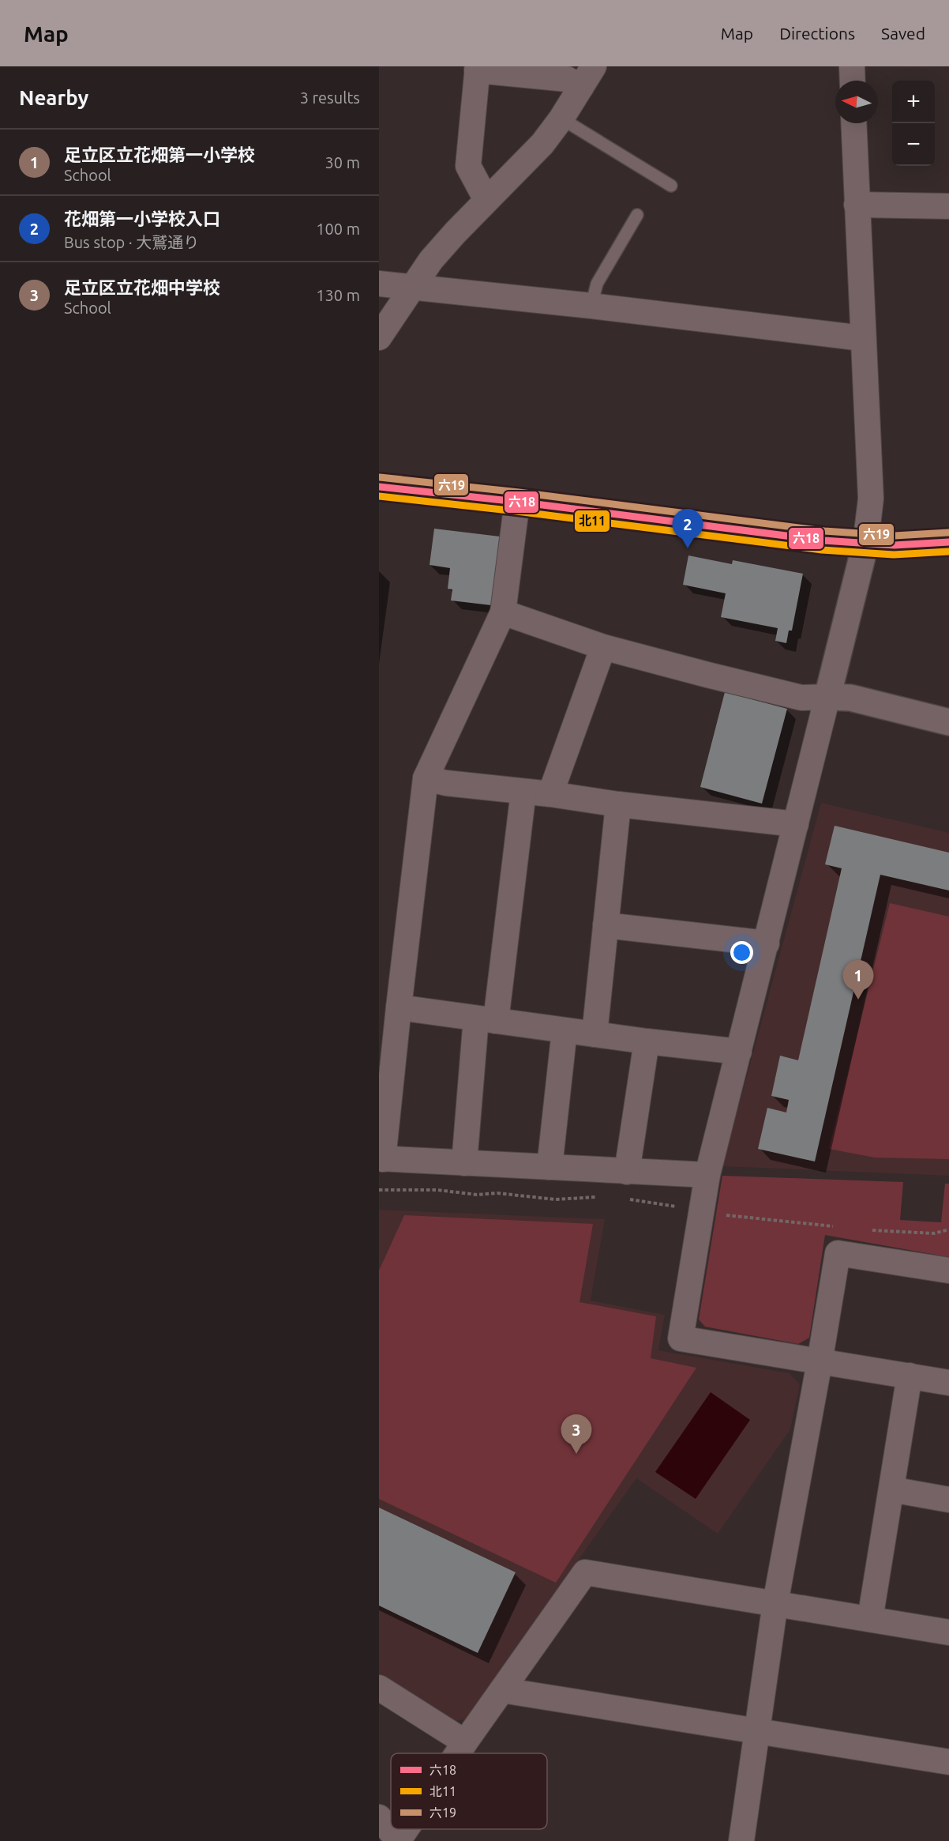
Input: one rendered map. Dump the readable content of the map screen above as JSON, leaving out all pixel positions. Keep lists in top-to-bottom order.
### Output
{
  "lines": ["transit line 六19", "transit line 六18", "transit line 北11"],
  "legend": ["六18", "北11", "六19"],
  "north": "left",
  "page": {
    "header": "Map",
    "nav": ["Map", "Directions", "Saved"],
    "heading": ["Nearby", "3 results"],
    "map_buttons": ["+", "−"],
    "list": [
      {
        "mark": "1",
        "name": "足立区立花畑第一小学校",
        "note": "School",
        "value": "30 m"
      },
      {
        "mark": "2",
        "name": "花畑第一小学校入口",
        "note": "Bus stop · 大鷲通り",
        "value": "100 m"
      },
      {
        "mark": "3",
        "name": "足立区立花畑中学校",
        "note": "School",
        "value": "130 m"
      }
    ],
    "pins": ["2", "1", "3"]
  }
}
